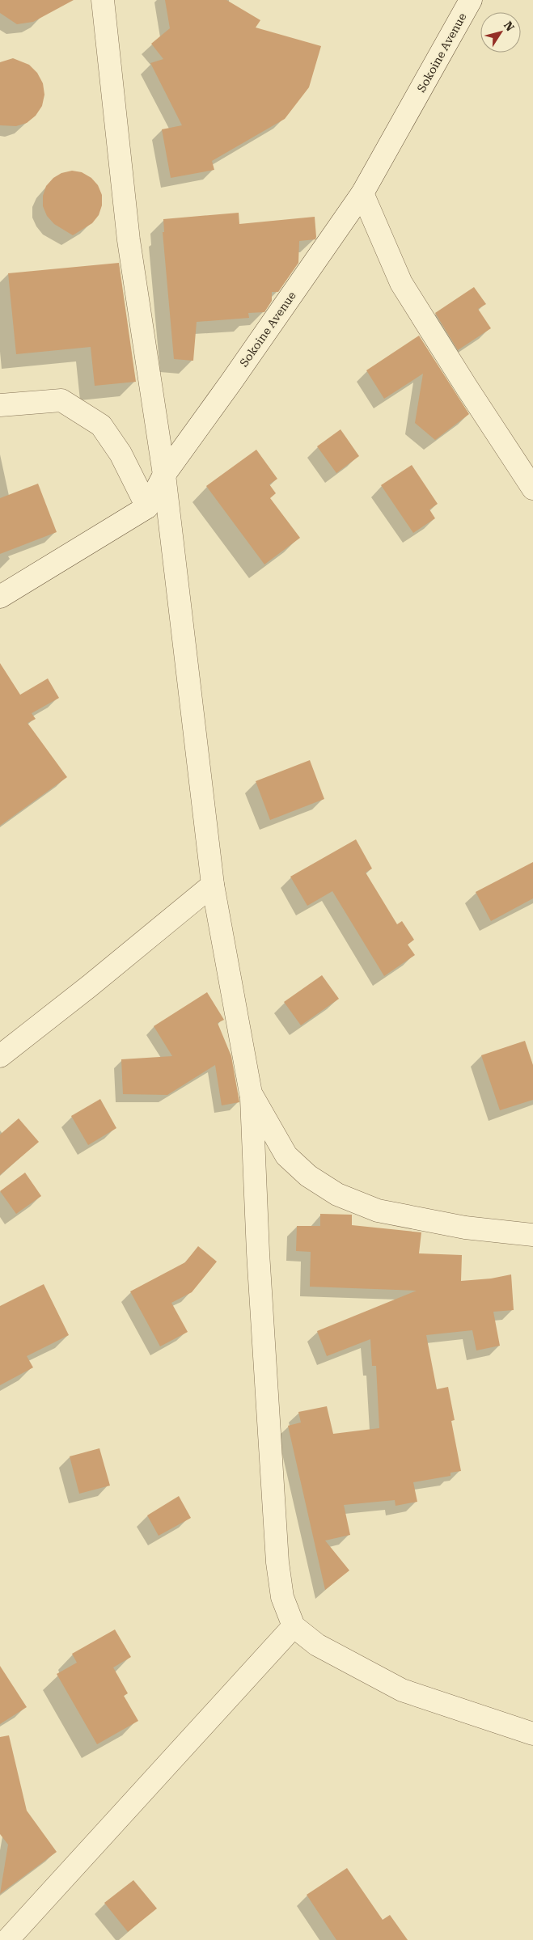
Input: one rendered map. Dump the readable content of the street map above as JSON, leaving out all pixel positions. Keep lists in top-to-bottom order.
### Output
{
  "streets": {
    "street": ["Sokoine Avenue"]
  },
  "north": "top right"
}
